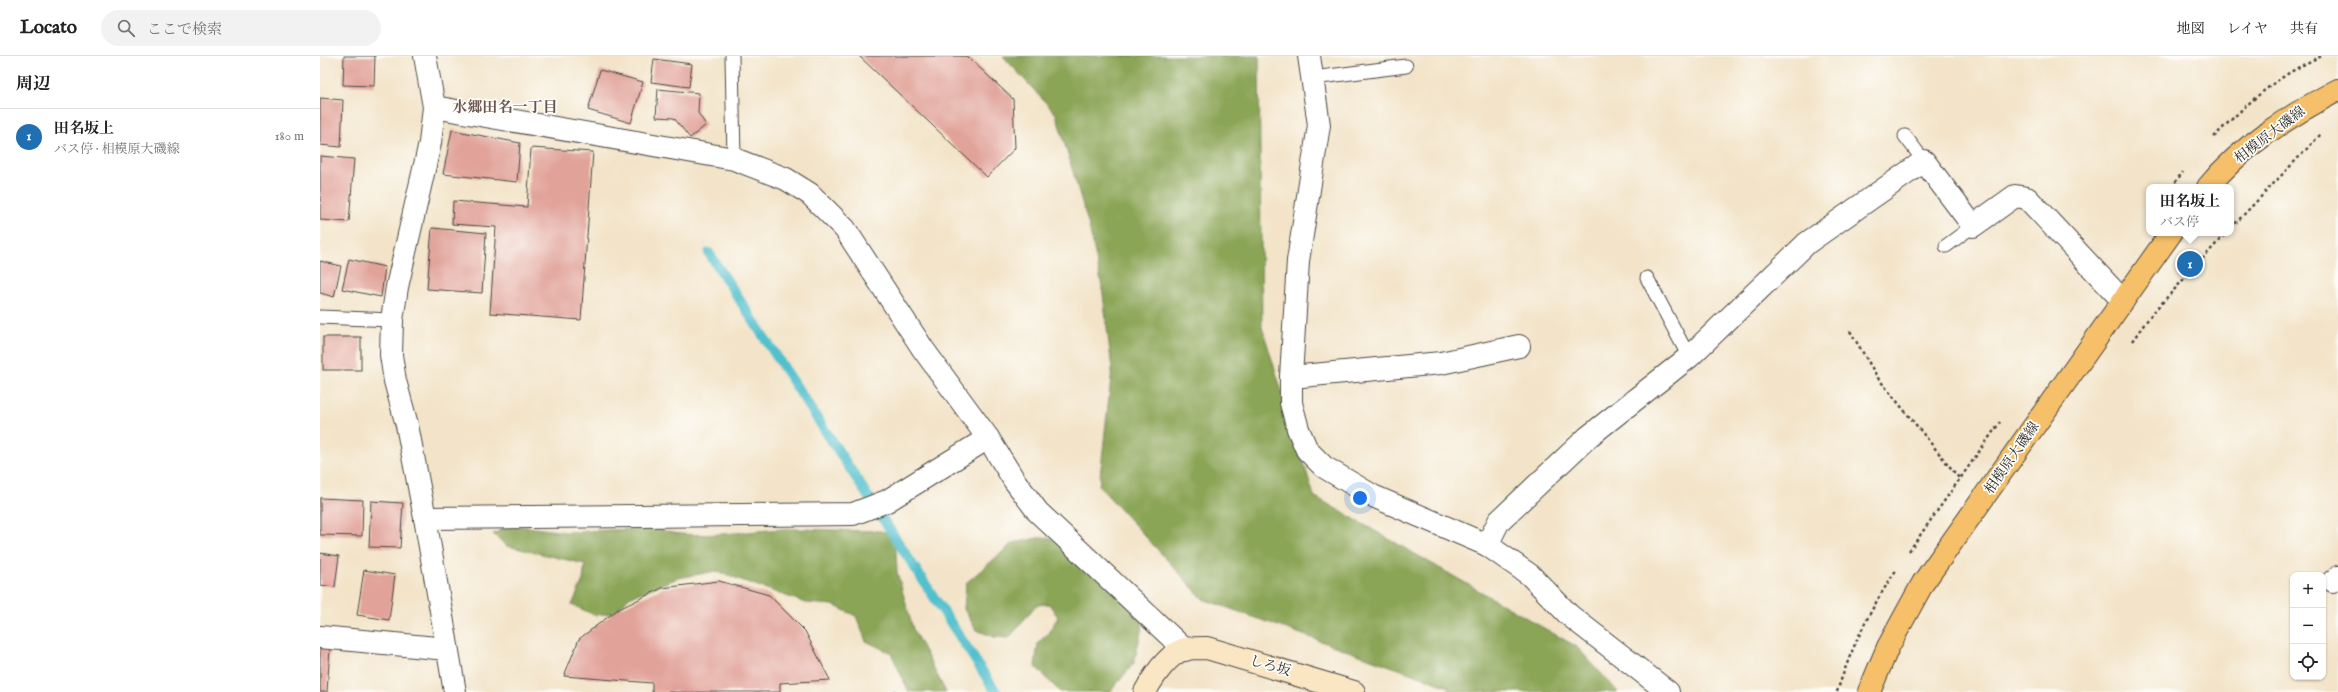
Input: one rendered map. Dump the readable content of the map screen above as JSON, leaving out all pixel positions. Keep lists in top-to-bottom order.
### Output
{
  "streets": {
    "main road": ["相模原大磯線"],
    "street": ["しろ坂"]
  },
  "districts": ["水郷田名一丁目"],
  "page": {
    "header": "Locato",
    "search": "ここで検索",
    "nav": ["地図", "レイヤ", "共有"],
    "heading": "周辺",
    "list": [
      {
        "mark": "1",
        "name": "田名坂上",
        "note": "バス停 · 相模原大磯線",
        "value": "180 m"
      }
    ],
    "popup": ["田名坂上", "バス停"],
    "pins": "1",
    "map_buttons": ["+", "−"]
  }
}
